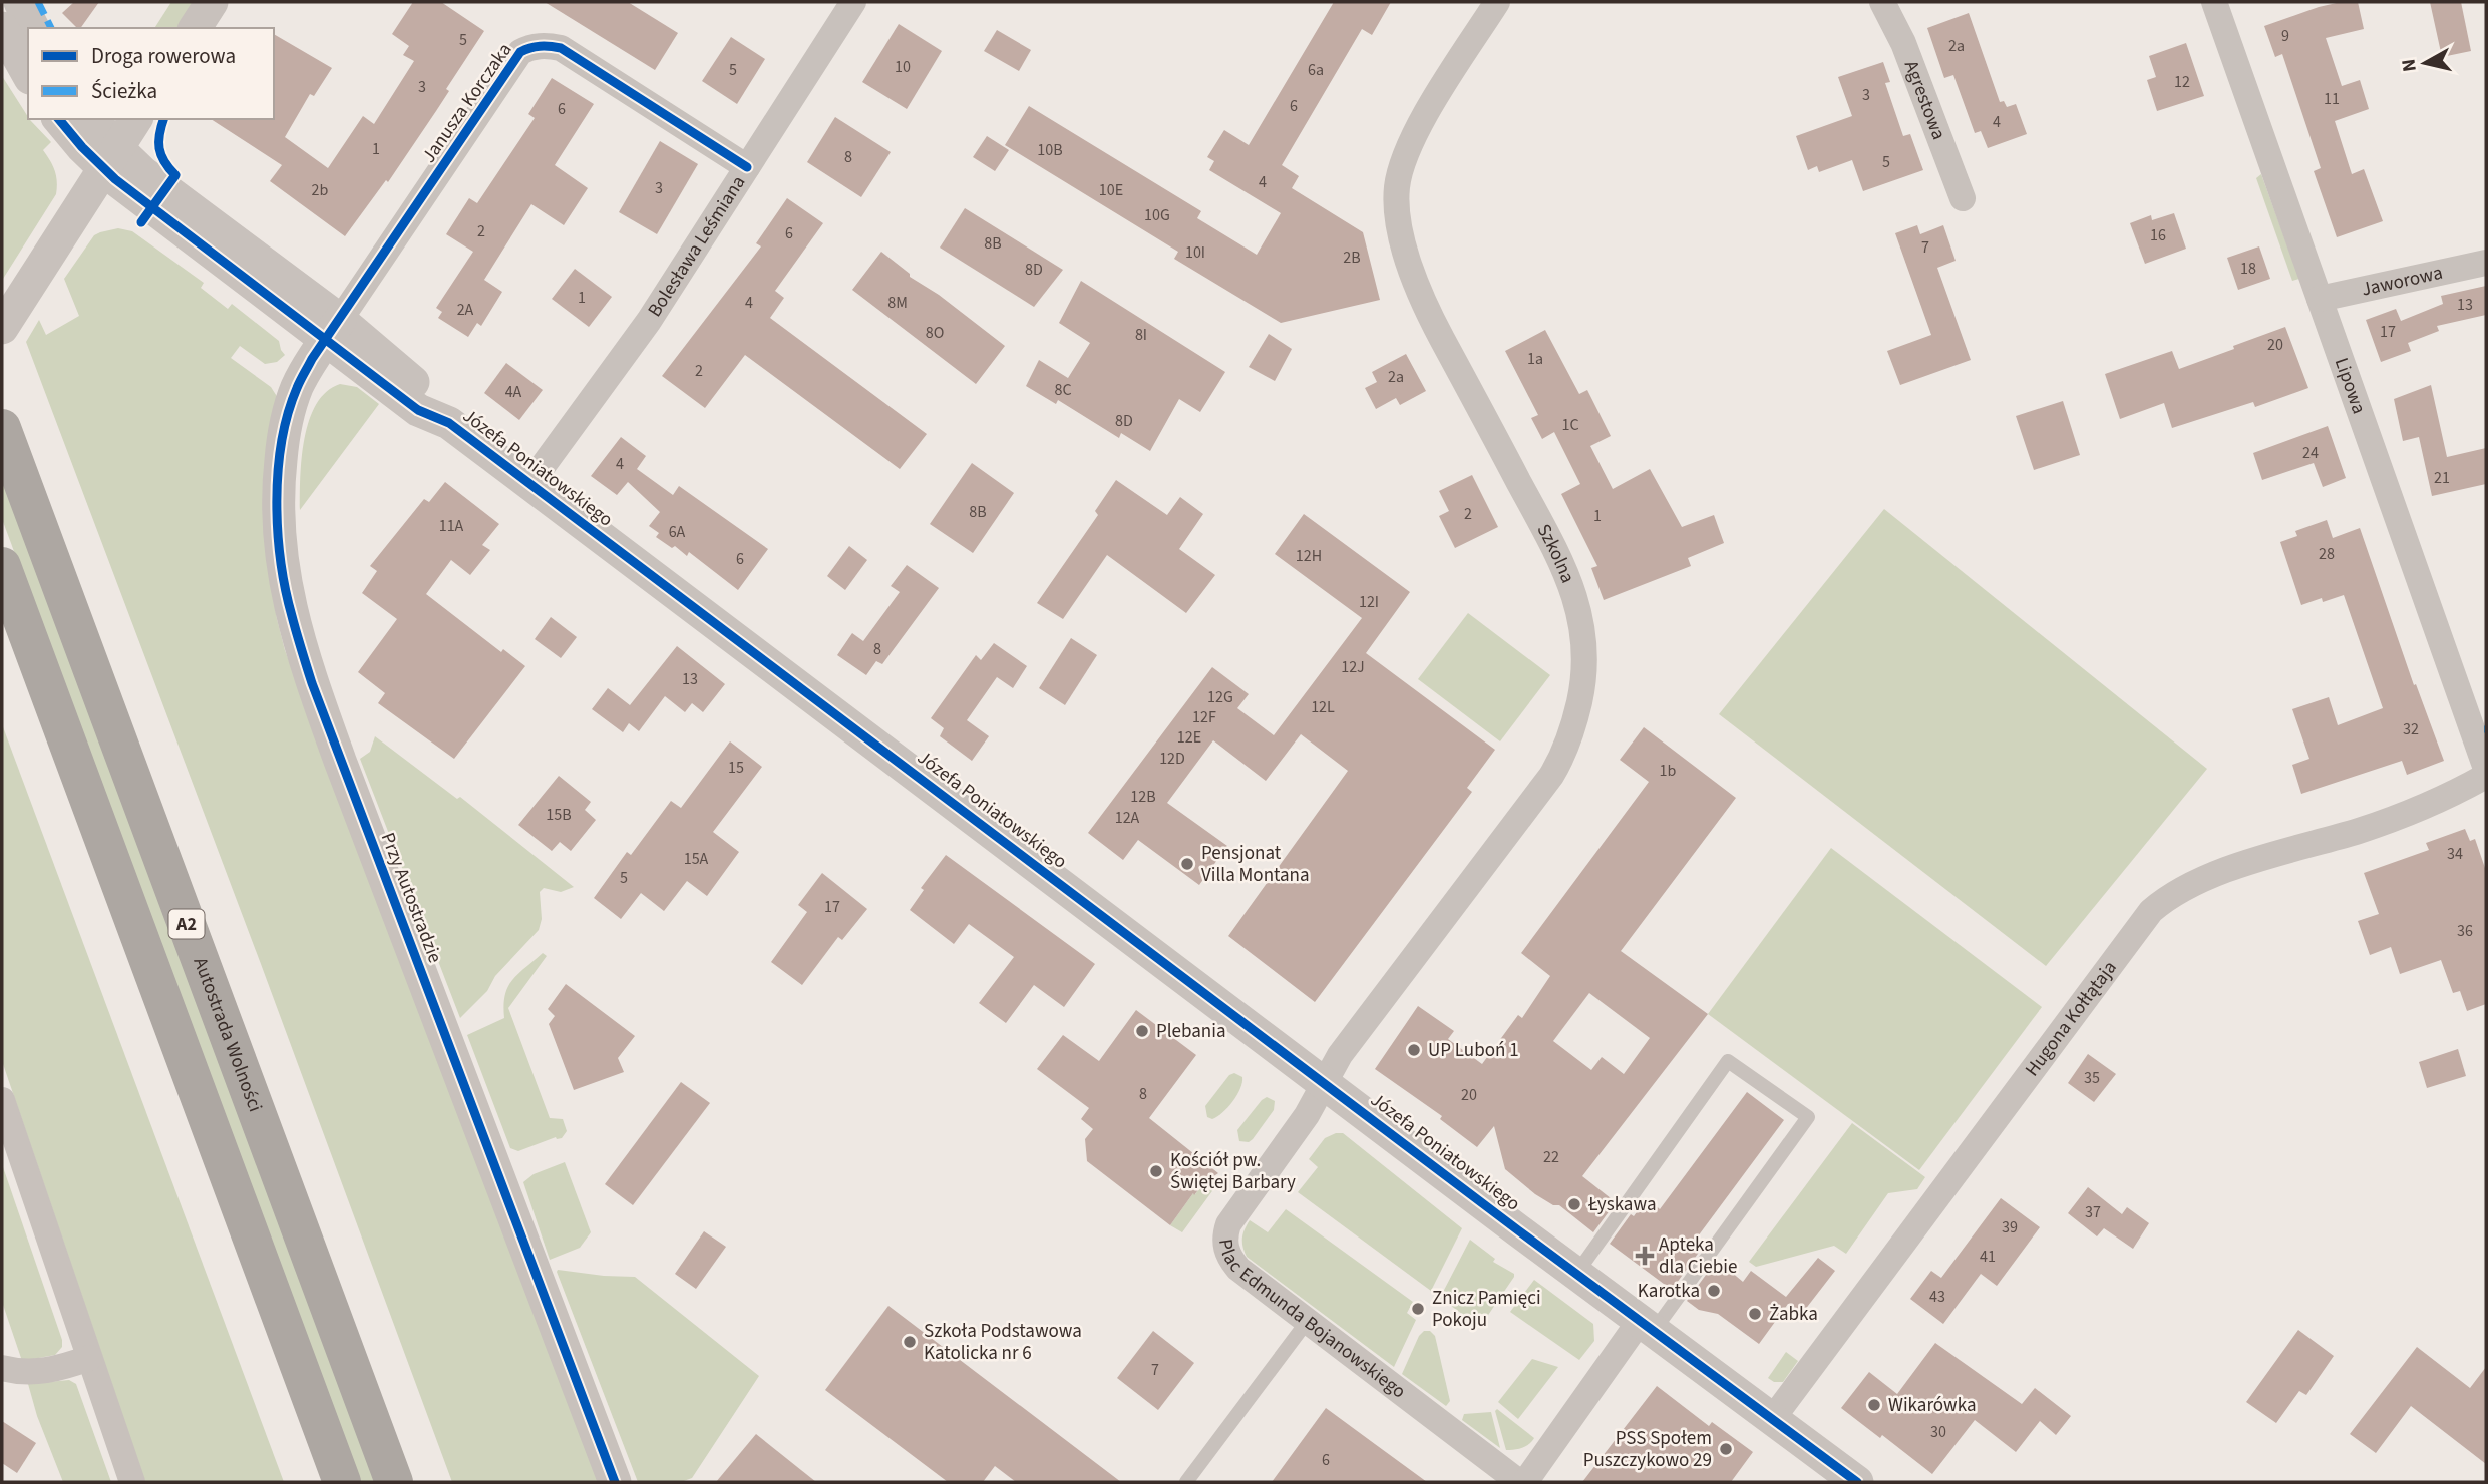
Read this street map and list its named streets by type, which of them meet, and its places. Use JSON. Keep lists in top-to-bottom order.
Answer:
{
  "streets": {
    "highway": ["A2", "Autostrada Wolności"],
    "street": [
      "Agrestowa",
      "Janusza Korczaka",
      "Bolesława Leśmiana",
      "Jaworowa",
      "Lipowa",
      "Józefa Poniatowskiego",
      "Szkolna",
      "Przy Autostradzie",
      "Hugona Kołłątaja",
      "Plac Edmunda Bojanowskiego"
    ]
  },
  "crossings": [
    ["Janusza Korczaka", "Bolesława Leśmiana"],
    ["Janusza Korczaka", "Józefa Poniatowskiego"],
    ["Janusza Korczaka", "Przy Autostradzie"],
    ["Bolesława Leśmiana", "Józefa Poniatowskiego"],
    ["Jaworowa", "Lipowa"],
    ["Józefa Poniatowskiego", "Szkolna"],
    ["Józefa Poniatowskiego", "Przy Autostradzie"],
    ["Józefa Poniatowskiego", "Hugona Kołłątaja"],
    ["Józefa Poniatowskiego", "Plac Edmunda Bojanowskiego"],
    ["Szkolna", "Plac Edmunda Bojanowskiego"]
  ],
  "places": {
    "other": [
      "Pensjonat Villa Montana",
      "Plebania",
      "UP Luboń 1",
      "Kościół pw. Świętej Barbary",
      "Łyskawa",
      "Karotka",
      "Znicz Pamięci Pokoju",
      "Żabka",
      "Szkoła Podstawowa Katolicka nr 6",
      "Wikarówka",
      "PSS Społem Puszczykowo 29"
    ],
    "health": ["Apteka dla Ciebie"]
  },
  "house_numbers": [
    "9",
    "5",
    "2a",
    "10",
    "5",
    "6a",
    "12",
    "3",
    "3",
    "11",
    "6",
    "6",
    "4",
    "1",
    "10B",
    "8",
    "5",
    "4",
    "3",
    "2b",
    "10E",
    "10G",
    "2",
    "6",
    "16",
    "8B",
    "7",
    "10I",
    "2B",
    "18",
    "8D",
    "1",
    "4",
    "8M",
    "13",
    "2A",
    "17",
    "8O",
    "8I",
    "20",
    "1a",
    "2",
    "2a",
    "8C",
    "4A",
    "8D",
    "1C",
    "24",
    "4",
    "21",
    "8B",
    "2",
    "1",
    "11A",
    "6A",
    "28",
    "12H",
    "6",
    "12I",
    "8",
    "12J",
    "13",
    "12G",
    "12L",
    "12F",
    "32",
    "12E",
    "12D",
    "15",
    "1b",
    "12B",
    "15B",
    "12A",
    "34",
    "15A",
    "5",
    "17",
    "36",
    "35",
    "8",
    "20",
    "22",
    "37",
    "39",
    "41",
    "43",
    "7",
    "30",
    "6"
  ],
  "legend": ["Droga rowerowa", "Ścieżka"],
  "north": "left"
}
